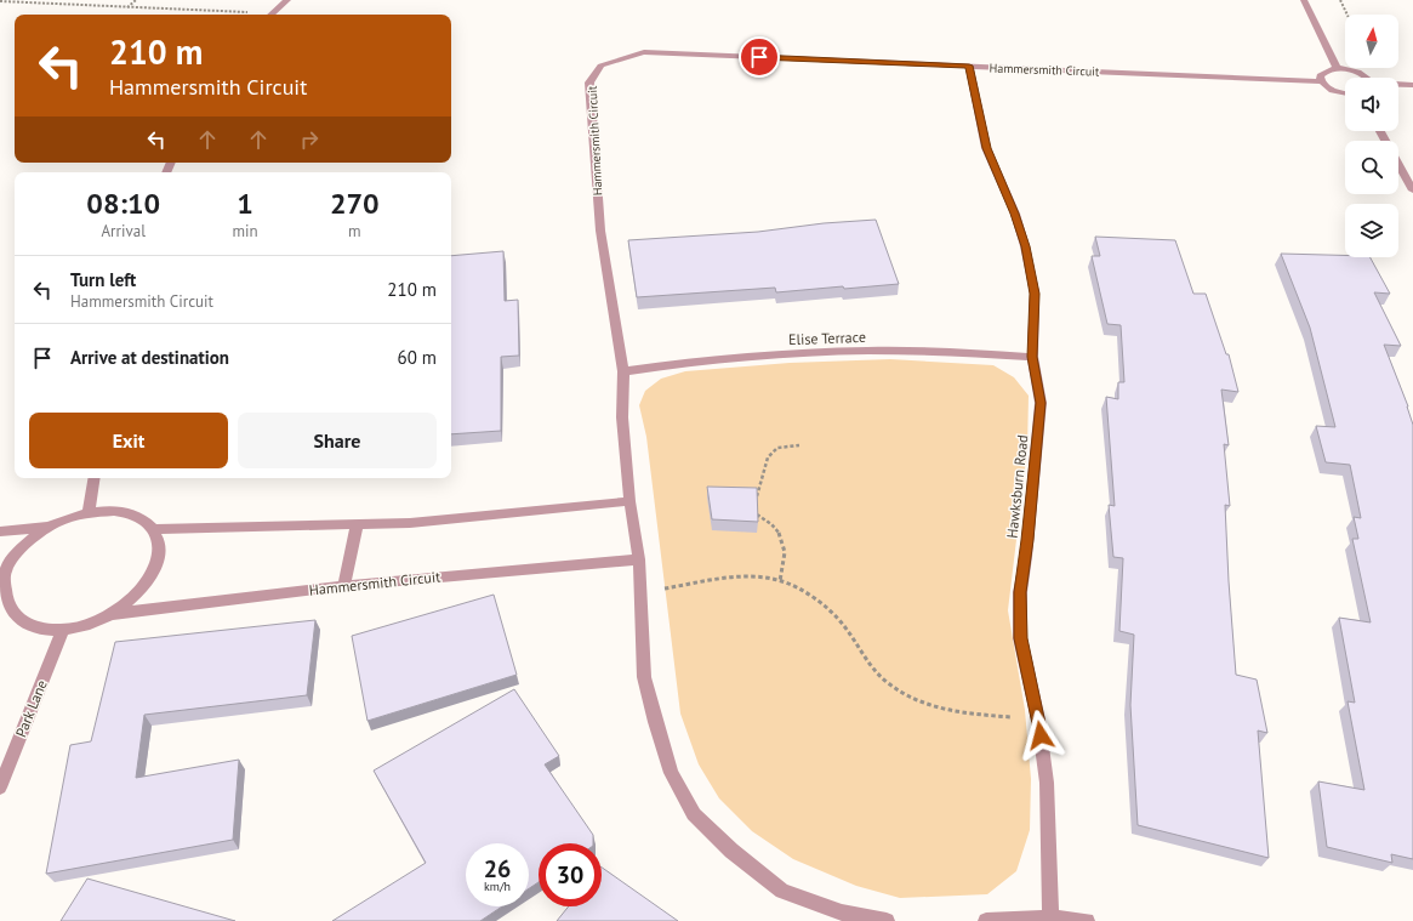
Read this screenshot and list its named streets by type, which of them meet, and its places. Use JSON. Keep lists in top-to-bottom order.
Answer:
{
  "streets": {
    "street": [
      "Hammersmith Circuit",
      "Elise Terrace",
      "Hawksburn Road",
      "Park Lane"
    ]
  },
  "crossings": [
    ["Hammersmith Circuit", "Elise Terrace"],
    ["Hammersmith Circuit", "Hawksburn Road"],
    ["Hammersmith Circuit", "Park Lane"],
    ["Elise Terrace", "Hawksburn Road"]
  ],
  "north": "top",
  "page": {
    "turn": ["210 m", "Hammersmith Circuit"],
    "eta": [
      "08:10",
      "Arrival",
      "1",
      "min",
      "270",
      "m"
    ],
    "list": [
      {
        "name": "Turn left",
        "note": "Hammersmith Circuit",
        "value": "210 m"
      },
      {
        "name": "Arrive at destination",
        "value": "60 m"
      }
    ],
    "buttons": ["Exit", "Share"],
    "speed": "26 km/h",
    "limit": "30"
  }
}
